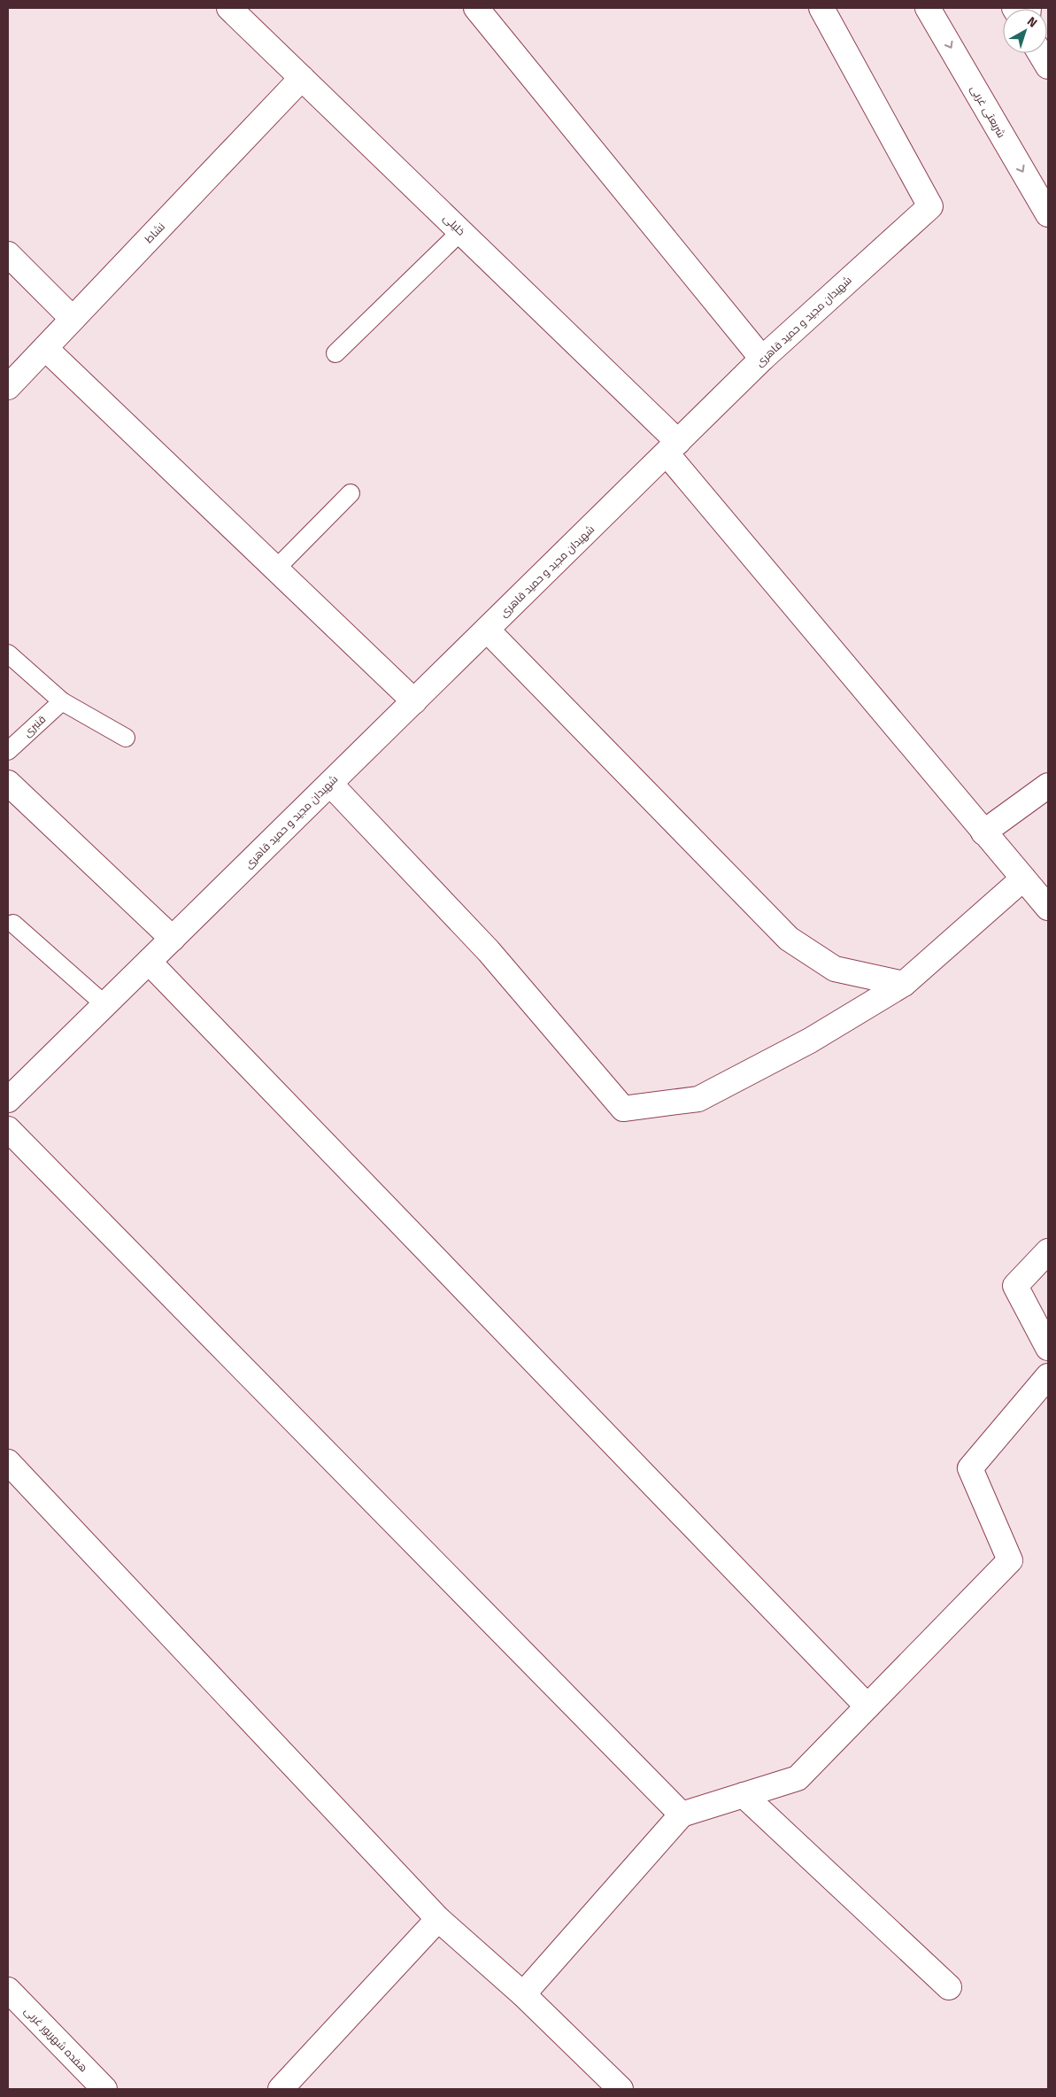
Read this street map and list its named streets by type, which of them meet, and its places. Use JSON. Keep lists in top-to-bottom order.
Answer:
{
  "streets": {
    "street": [
      "شریعتی غربی",
      "خلیلی",
      "نشاط",
      "شهیدان مجید و حمید قاهری",
      "هفده شهریور غربی"
    ],
    "lane": ["قنبری"]
  },
  "crossings": [
    ["خلیلی", "نشاط"],
    ["خلیلی", "شهیدان مجید و حمید قاهری"]
  ],
  "one_way": ["شریعتی غربی"],
  "north": "top right"
}
